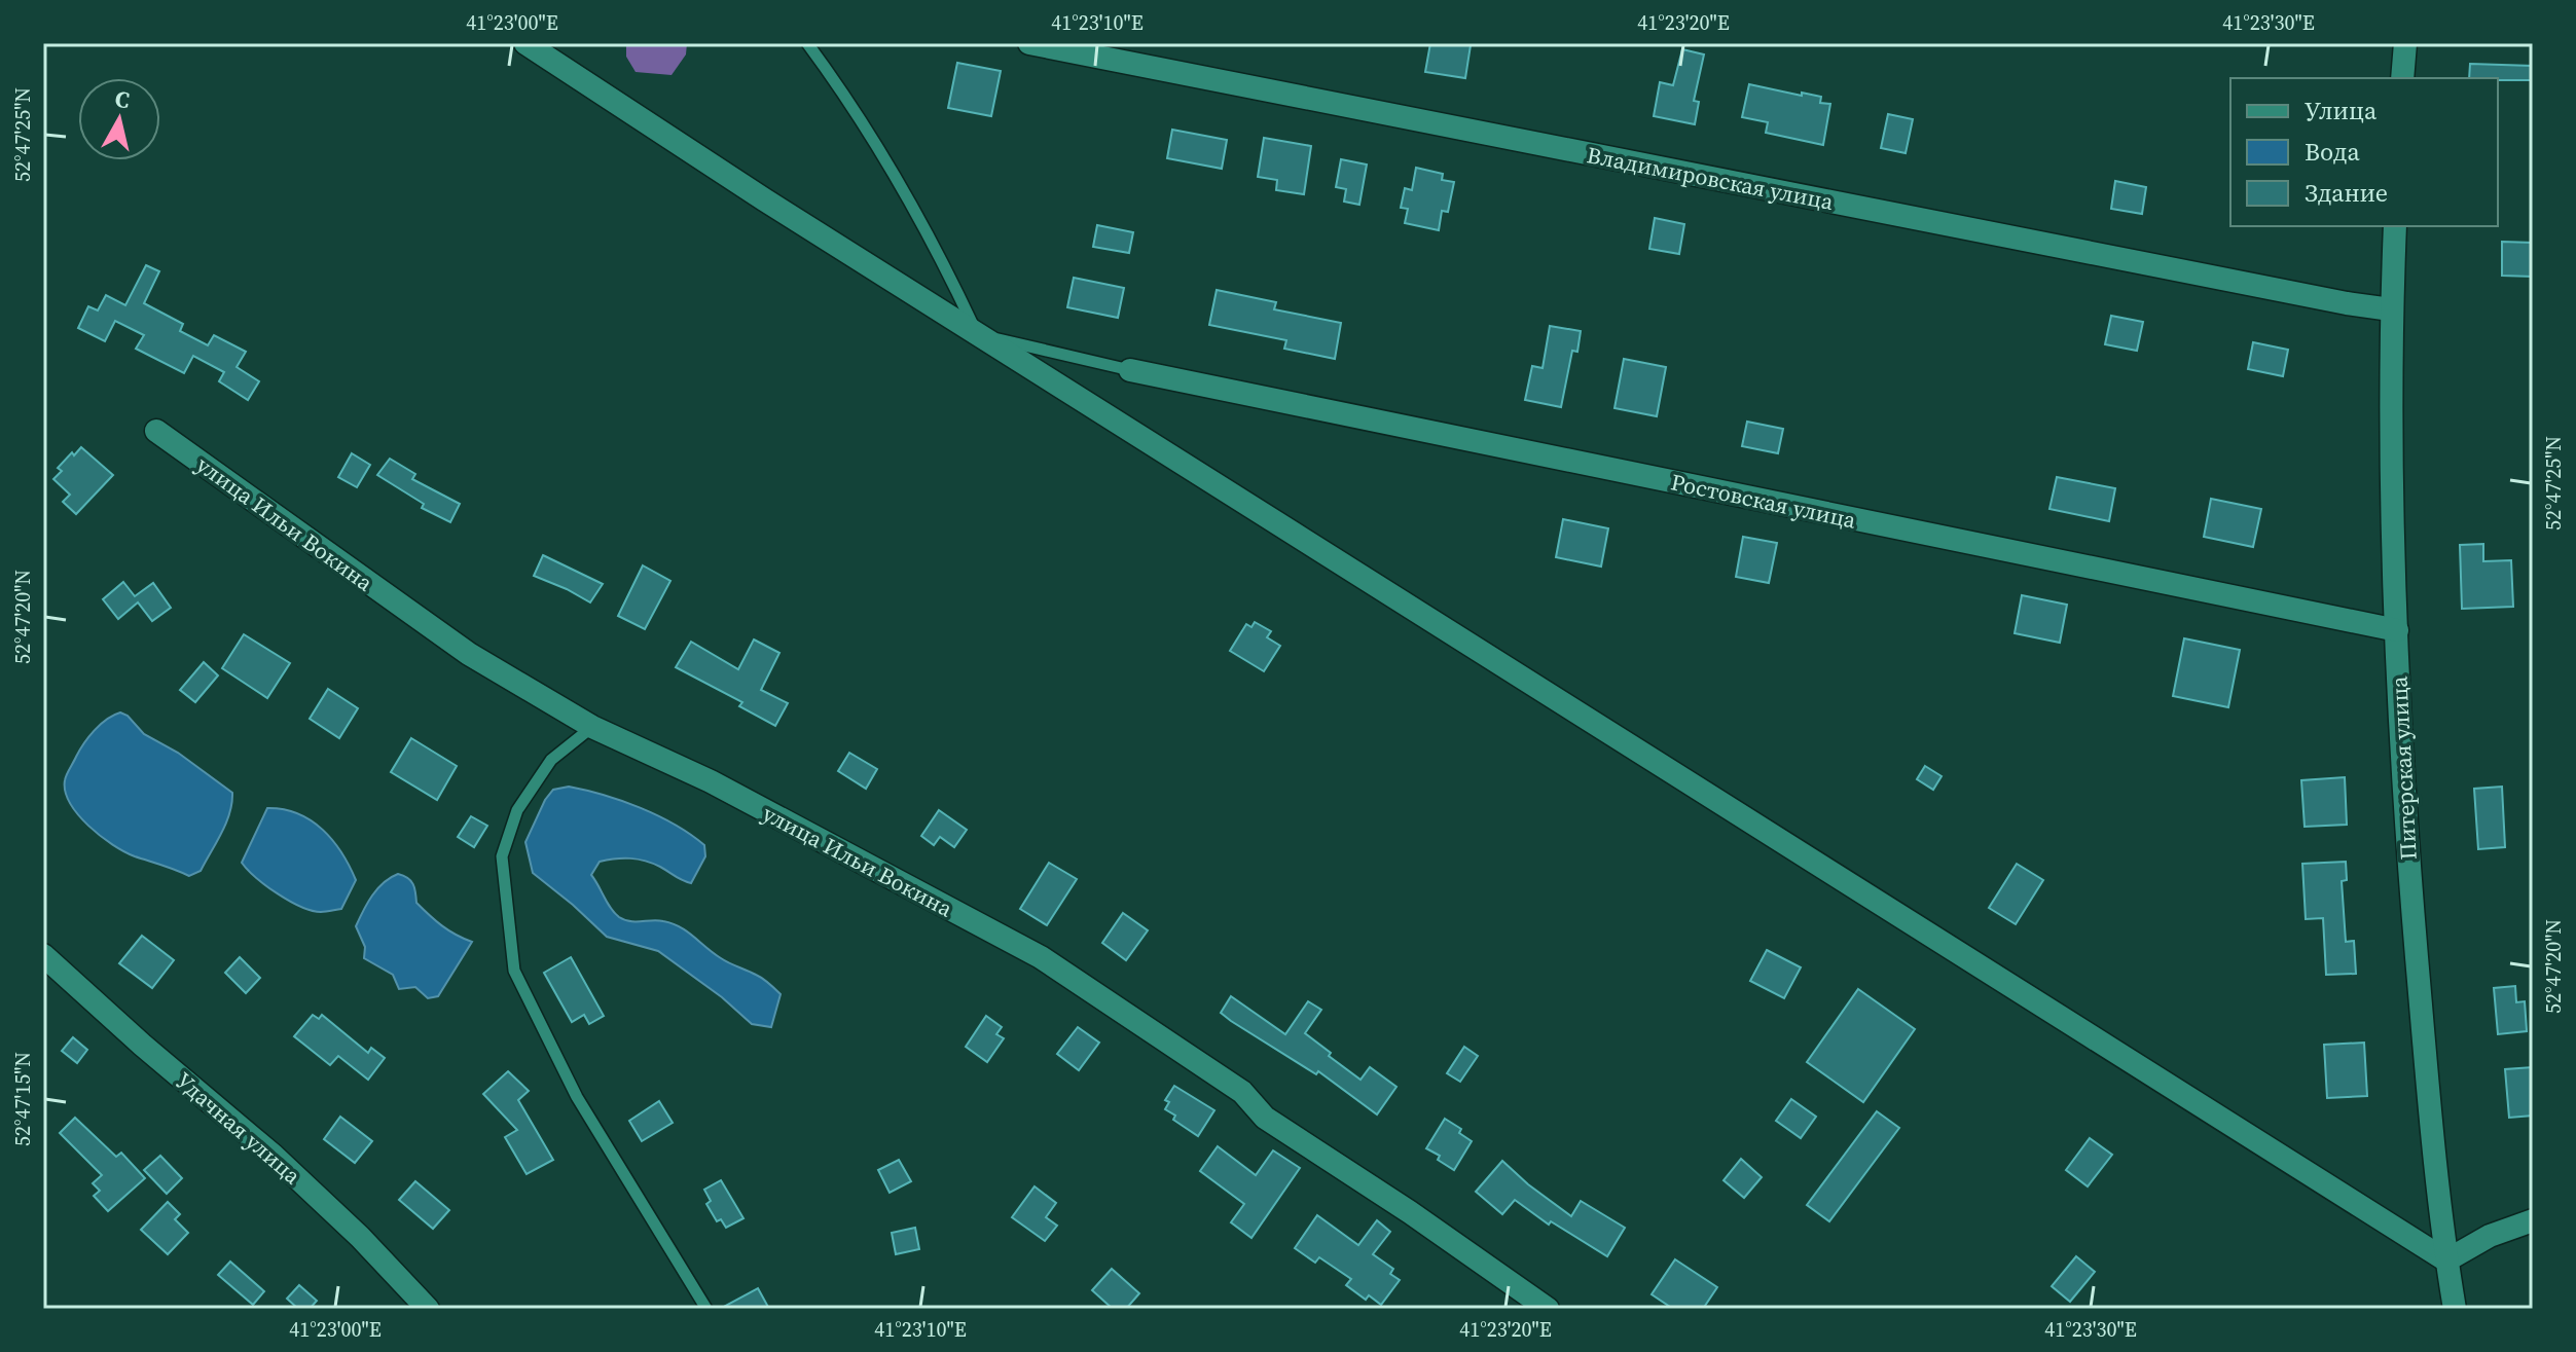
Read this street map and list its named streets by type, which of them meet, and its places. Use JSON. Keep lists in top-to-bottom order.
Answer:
{
  "streets": {
    "street": [
      "Владимировская улица",
      "Ростовская улица",
      "улица Ильи Вокина",
      "Питерская улица",
      "Удачная улица"
    ]
  },
  "crossings": [
    ["Владимировская улица", "Питерская улица"],
    ["Ростовская улица", "Питерская улица"]
  ],
  "legend": ["Улица", "Вода", "Здание"],
  "north": "top",
  "coordinates": [
    "41°23'00\"E",
    "41°23'10\"E",
    "41°23'20\"E",
    "41°23'30\"E",
    "52°47'25\"N",
    "52°47'20\"N",
    "52°47'15\"N"
  ]
}
